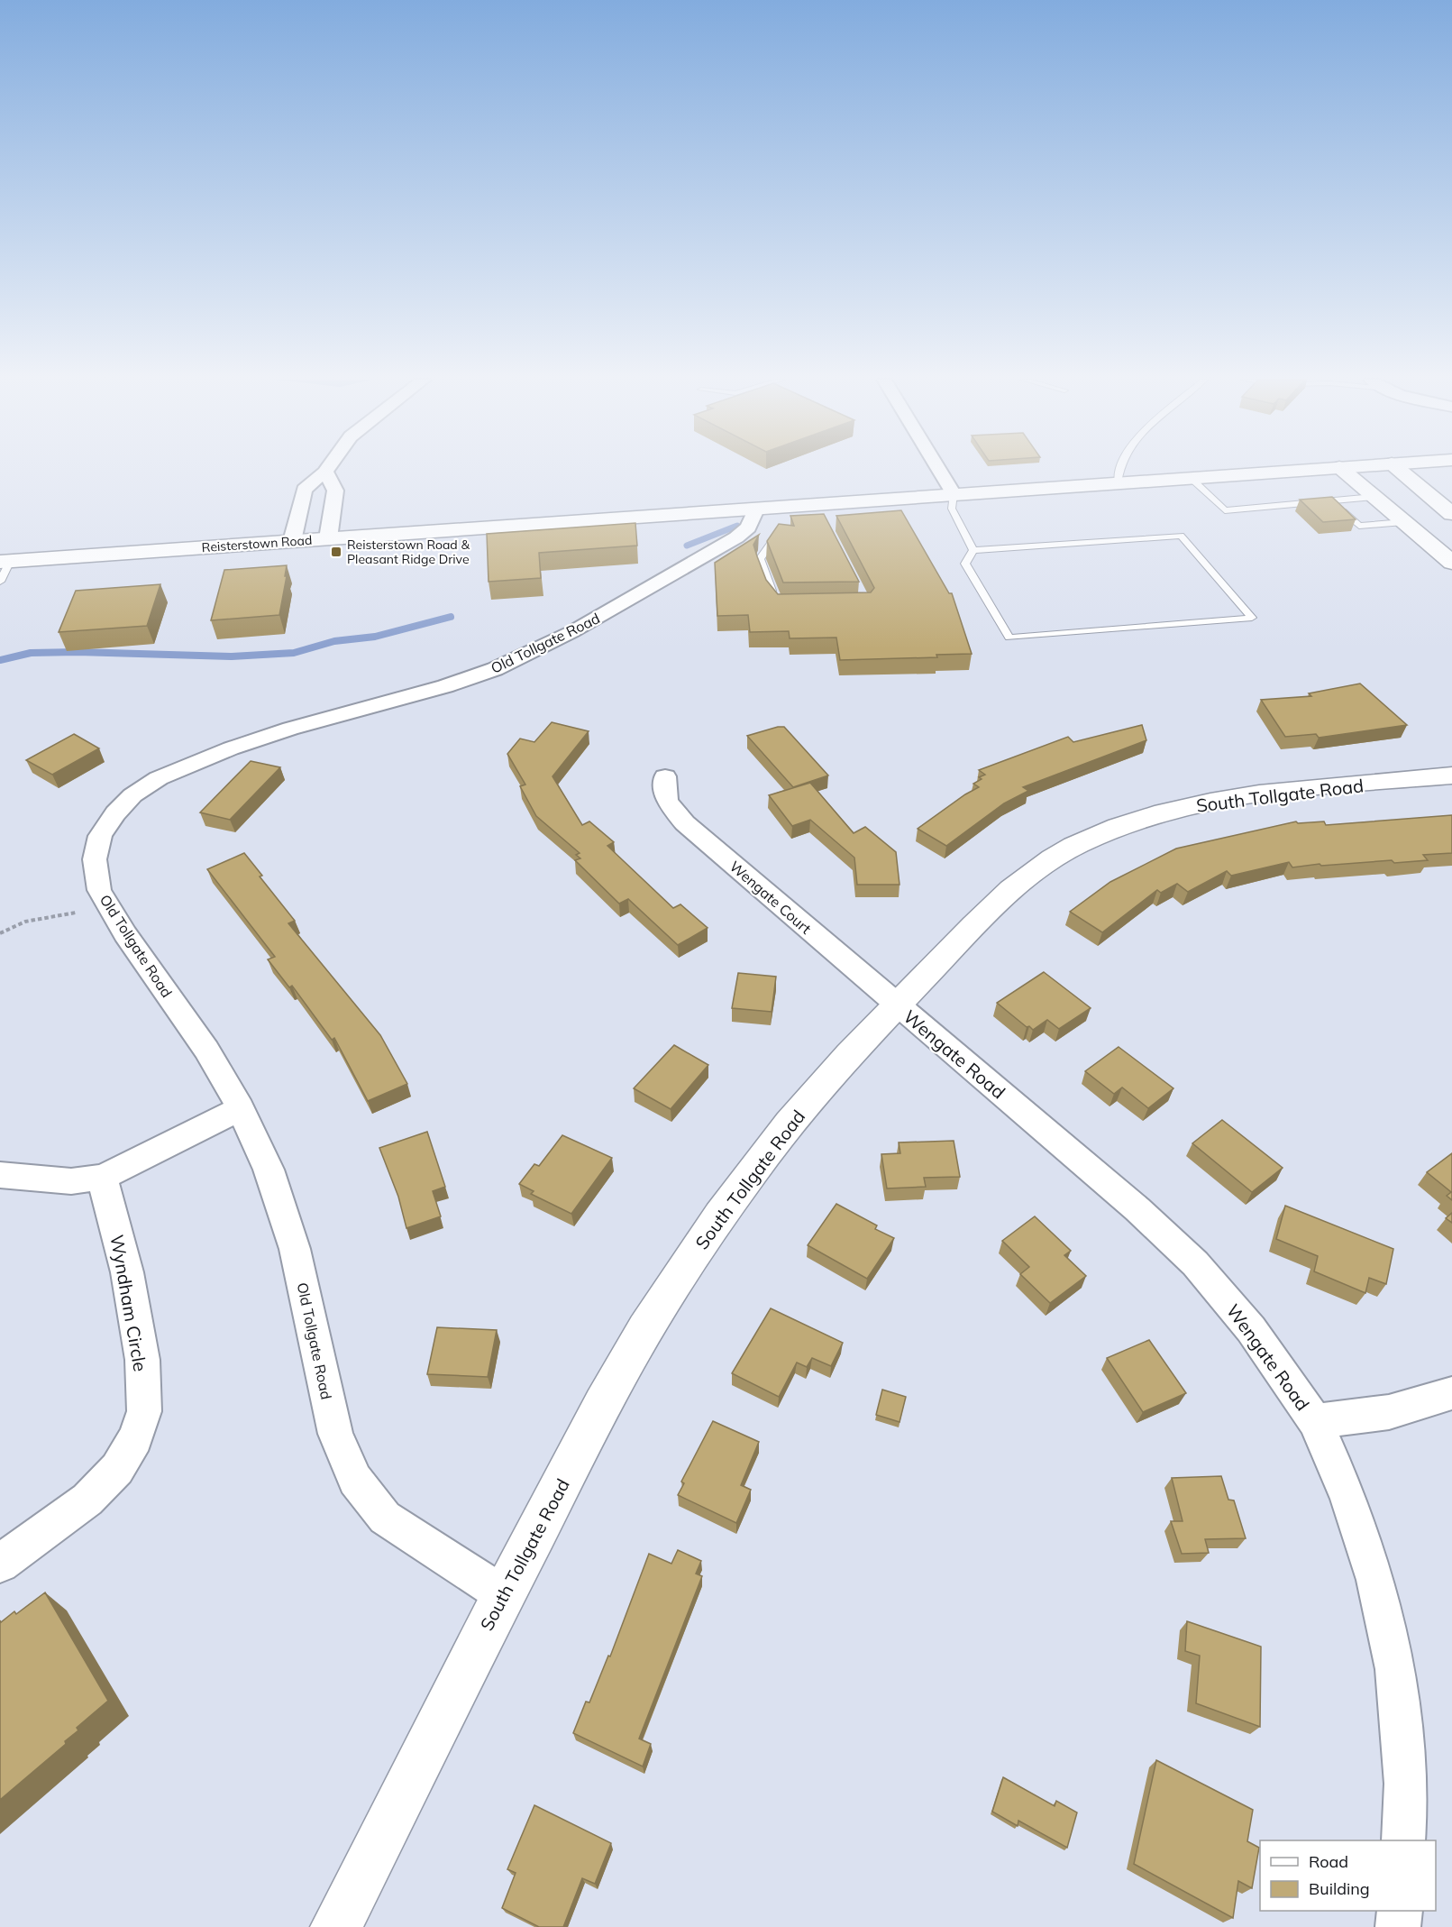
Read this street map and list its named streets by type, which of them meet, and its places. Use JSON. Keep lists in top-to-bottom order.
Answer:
{
  "streets": {
    "main road": ["Reisterstown Road", "South Tollgate Road"],
    "street": [
      "Old Tollgate Road",
      "Wengate Court",
      "Wengate Road",
      "Wyndham Circle"
    ]
  },
  "crossings": [
    ["Reisterstown Road", "Old Tollgate Road"],
    ["Old Tollgate Road", "South Tollgate Road"],
    ["South Tollgate Road", "Wengate Court"],
    ["South Tollgate Road", "Wengate Road"],
    ["Wengate Court", "Wengate Road"]
  ],
  "places": {
    "transit": ["Reisterstown Road & Pleasant Ridge Drive"]
  },
  "legend": ["Road", "Building"]
}
